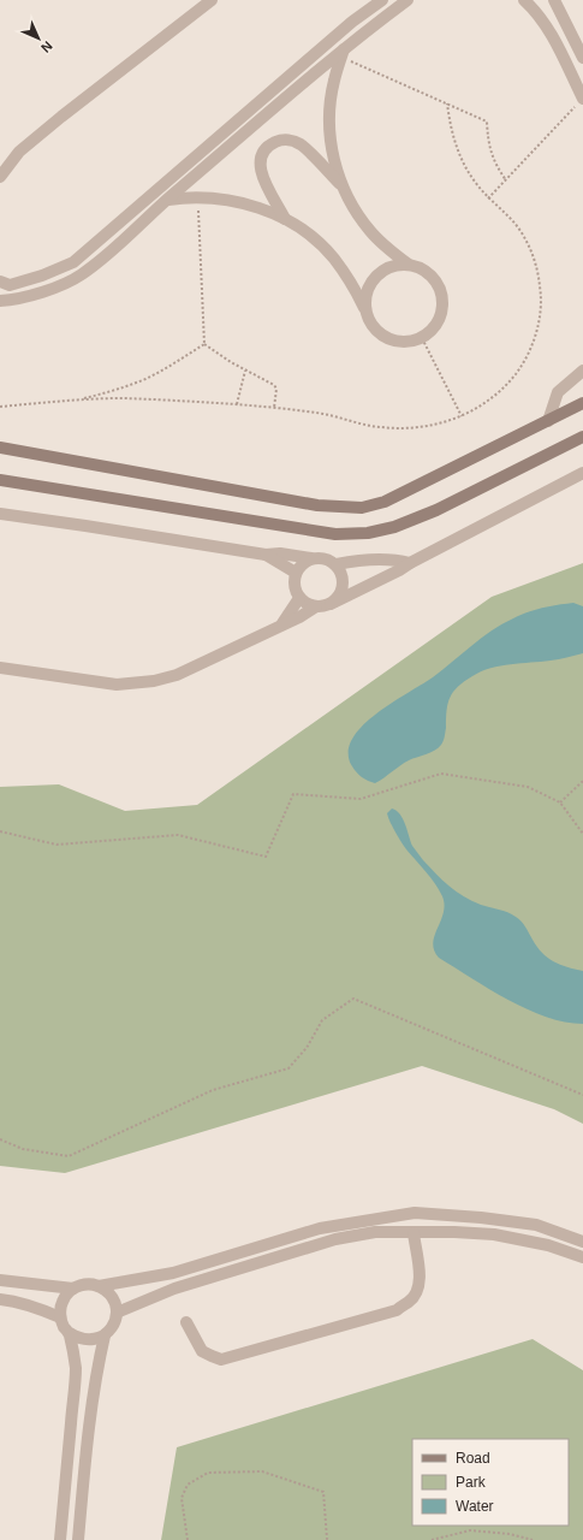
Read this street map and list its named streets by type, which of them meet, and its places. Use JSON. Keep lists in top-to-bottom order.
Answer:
{
  "legend": ["Road", "Park", "Water"],
  "north": "bottom right"
}
